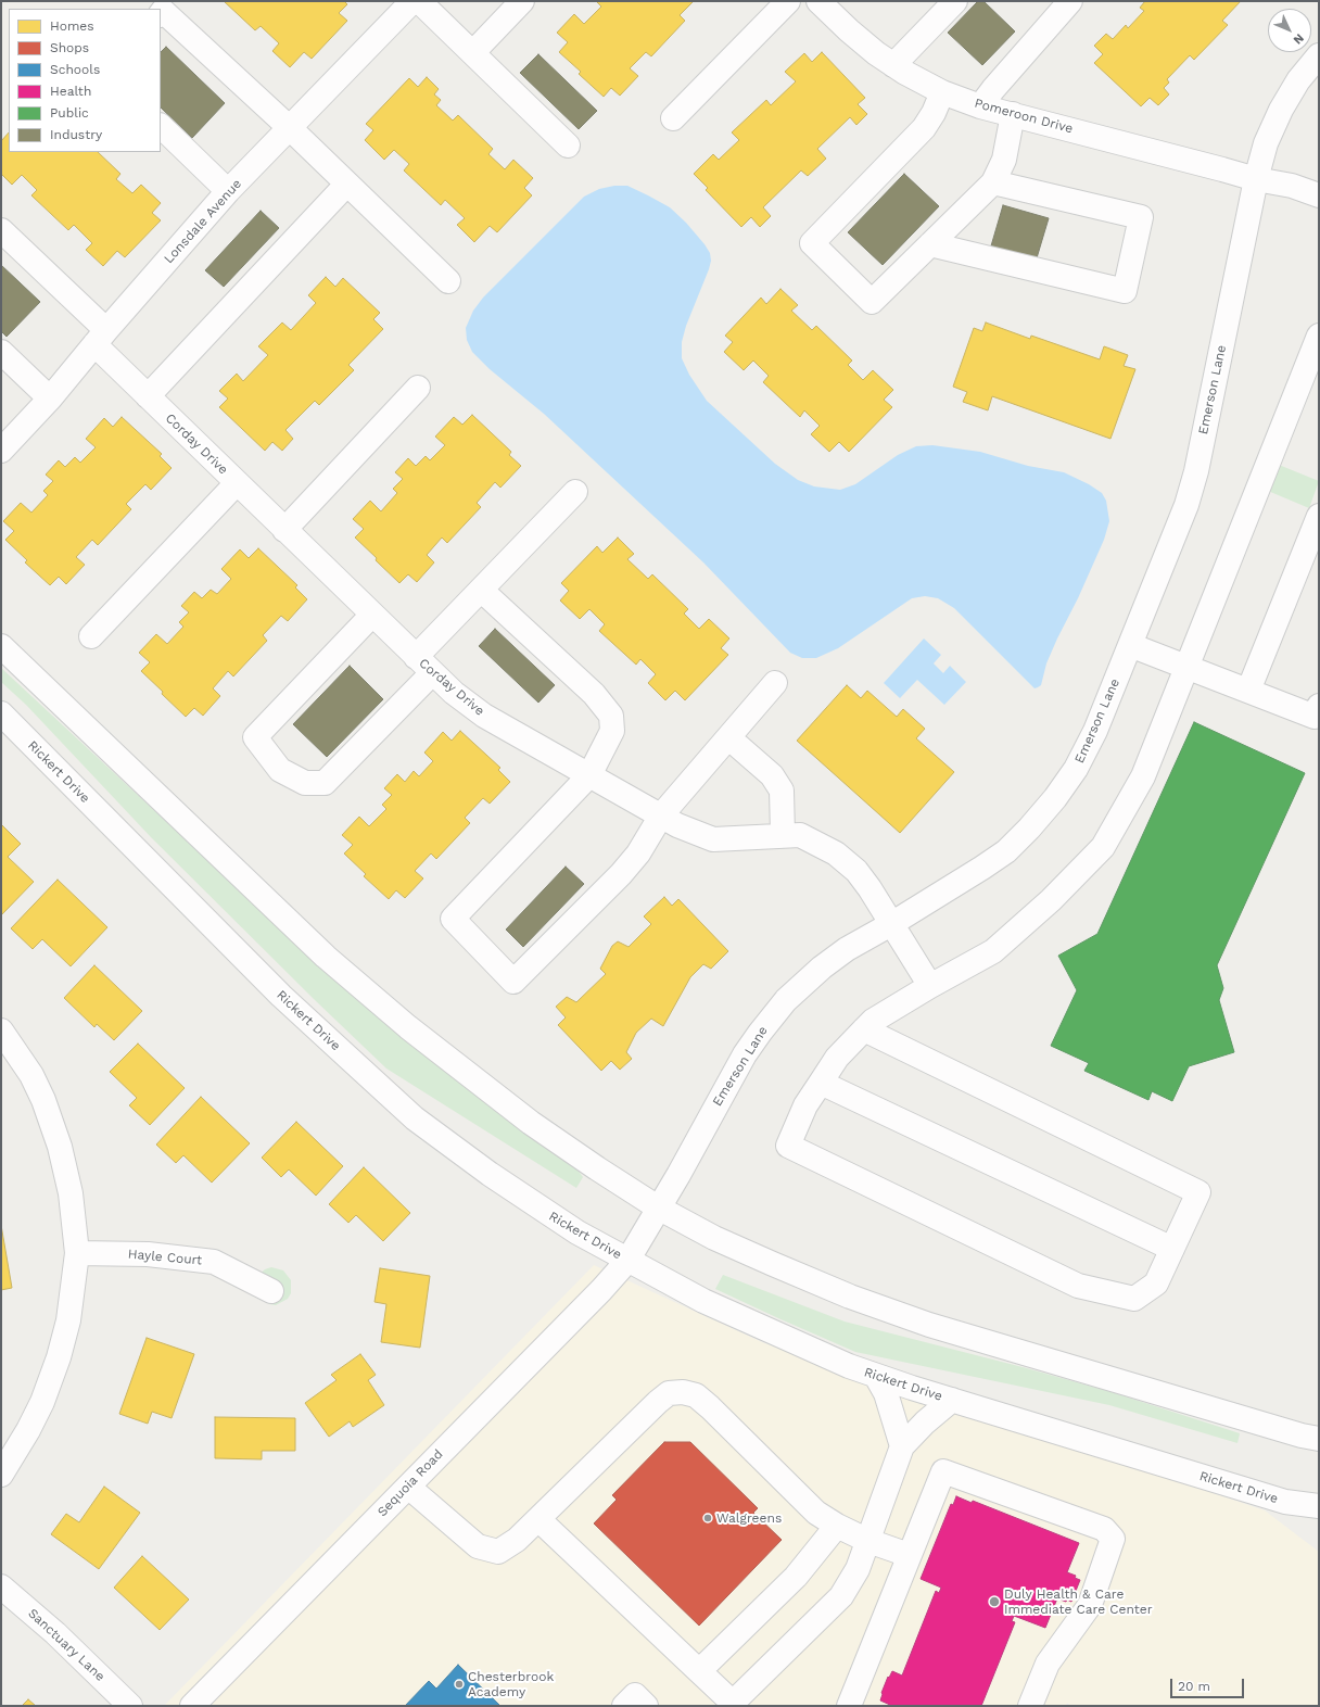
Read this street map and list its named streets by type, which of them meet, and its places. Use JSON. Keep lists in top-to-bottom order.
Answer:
{
  "streets": {
    "street": [
      "Pomeroon Drive",
      "Lonsdale Avenue",
      "Emerson Lane",
      "Corday Drive",
      "Rickert Drive",
      "Hayle Court",
      "Sequoia Road",
      "Sanctuary Lane"
    ]
  },
  "crossings": [
    ["Pomeroon Drive", "Emerson Lane"],
    ["Lonsdale Avenue", "Corday Drive"],
    ["Emerson Lane", "Corday Drive"],
    ["Emerson Lane", "Rickert Drive"],
    ["Emerson Lane", "Sequoia Road"],
    ["Rickert Drive", "Sequoia Road"]
  ],
  "places": ["Walgreens", "Duly Health & Care Immediate Care Center", "Chesterbrook Academy"],
  "legend": [
    "Homes",
    "Shops",
    "Schools",
    "Health",
    "Public",
    "Industry"
  ],
  "scale_bar": "20 m",
  "north": "bottom right"
}
